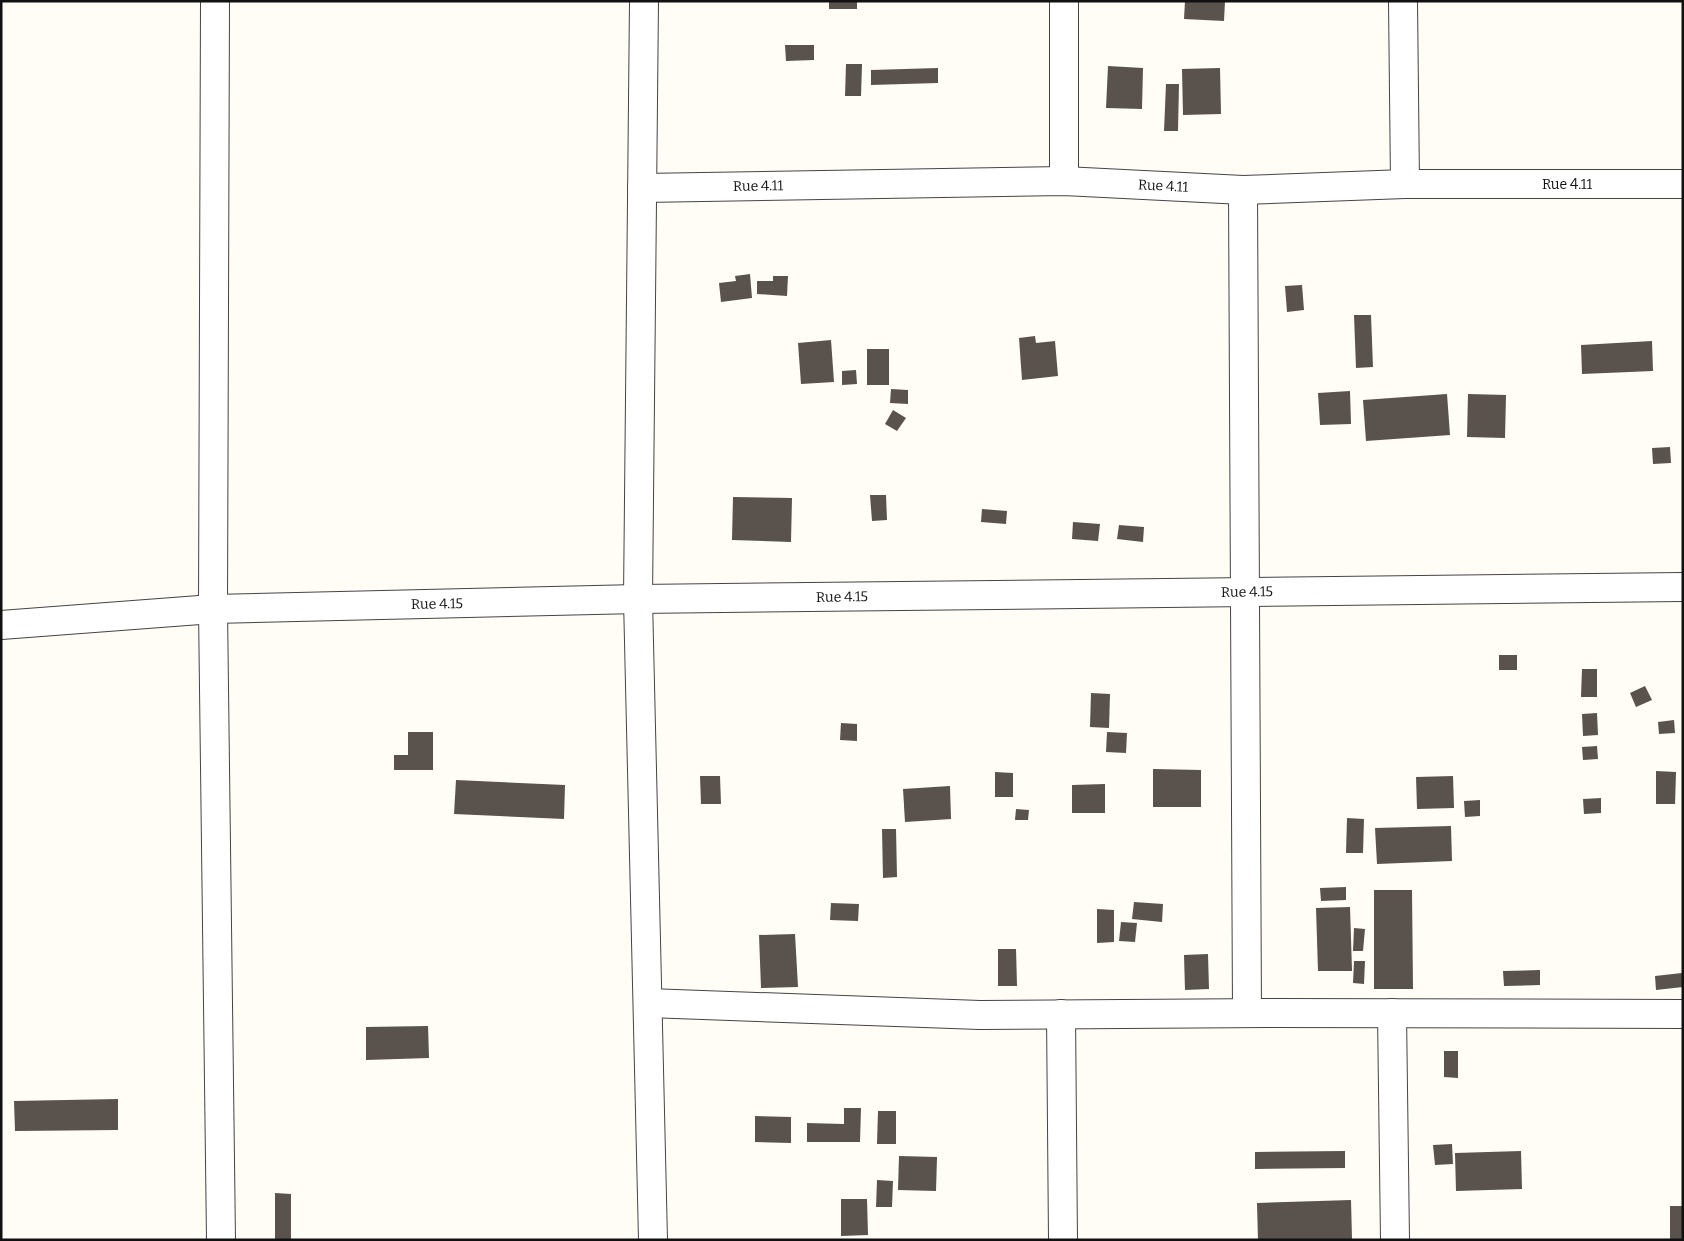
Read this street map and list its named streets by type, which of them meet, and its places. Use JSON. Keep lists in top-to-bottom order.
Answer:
{
  "streets": {
    "street": ["Rue 4.11", "Rue 4.15"]
  }
}
